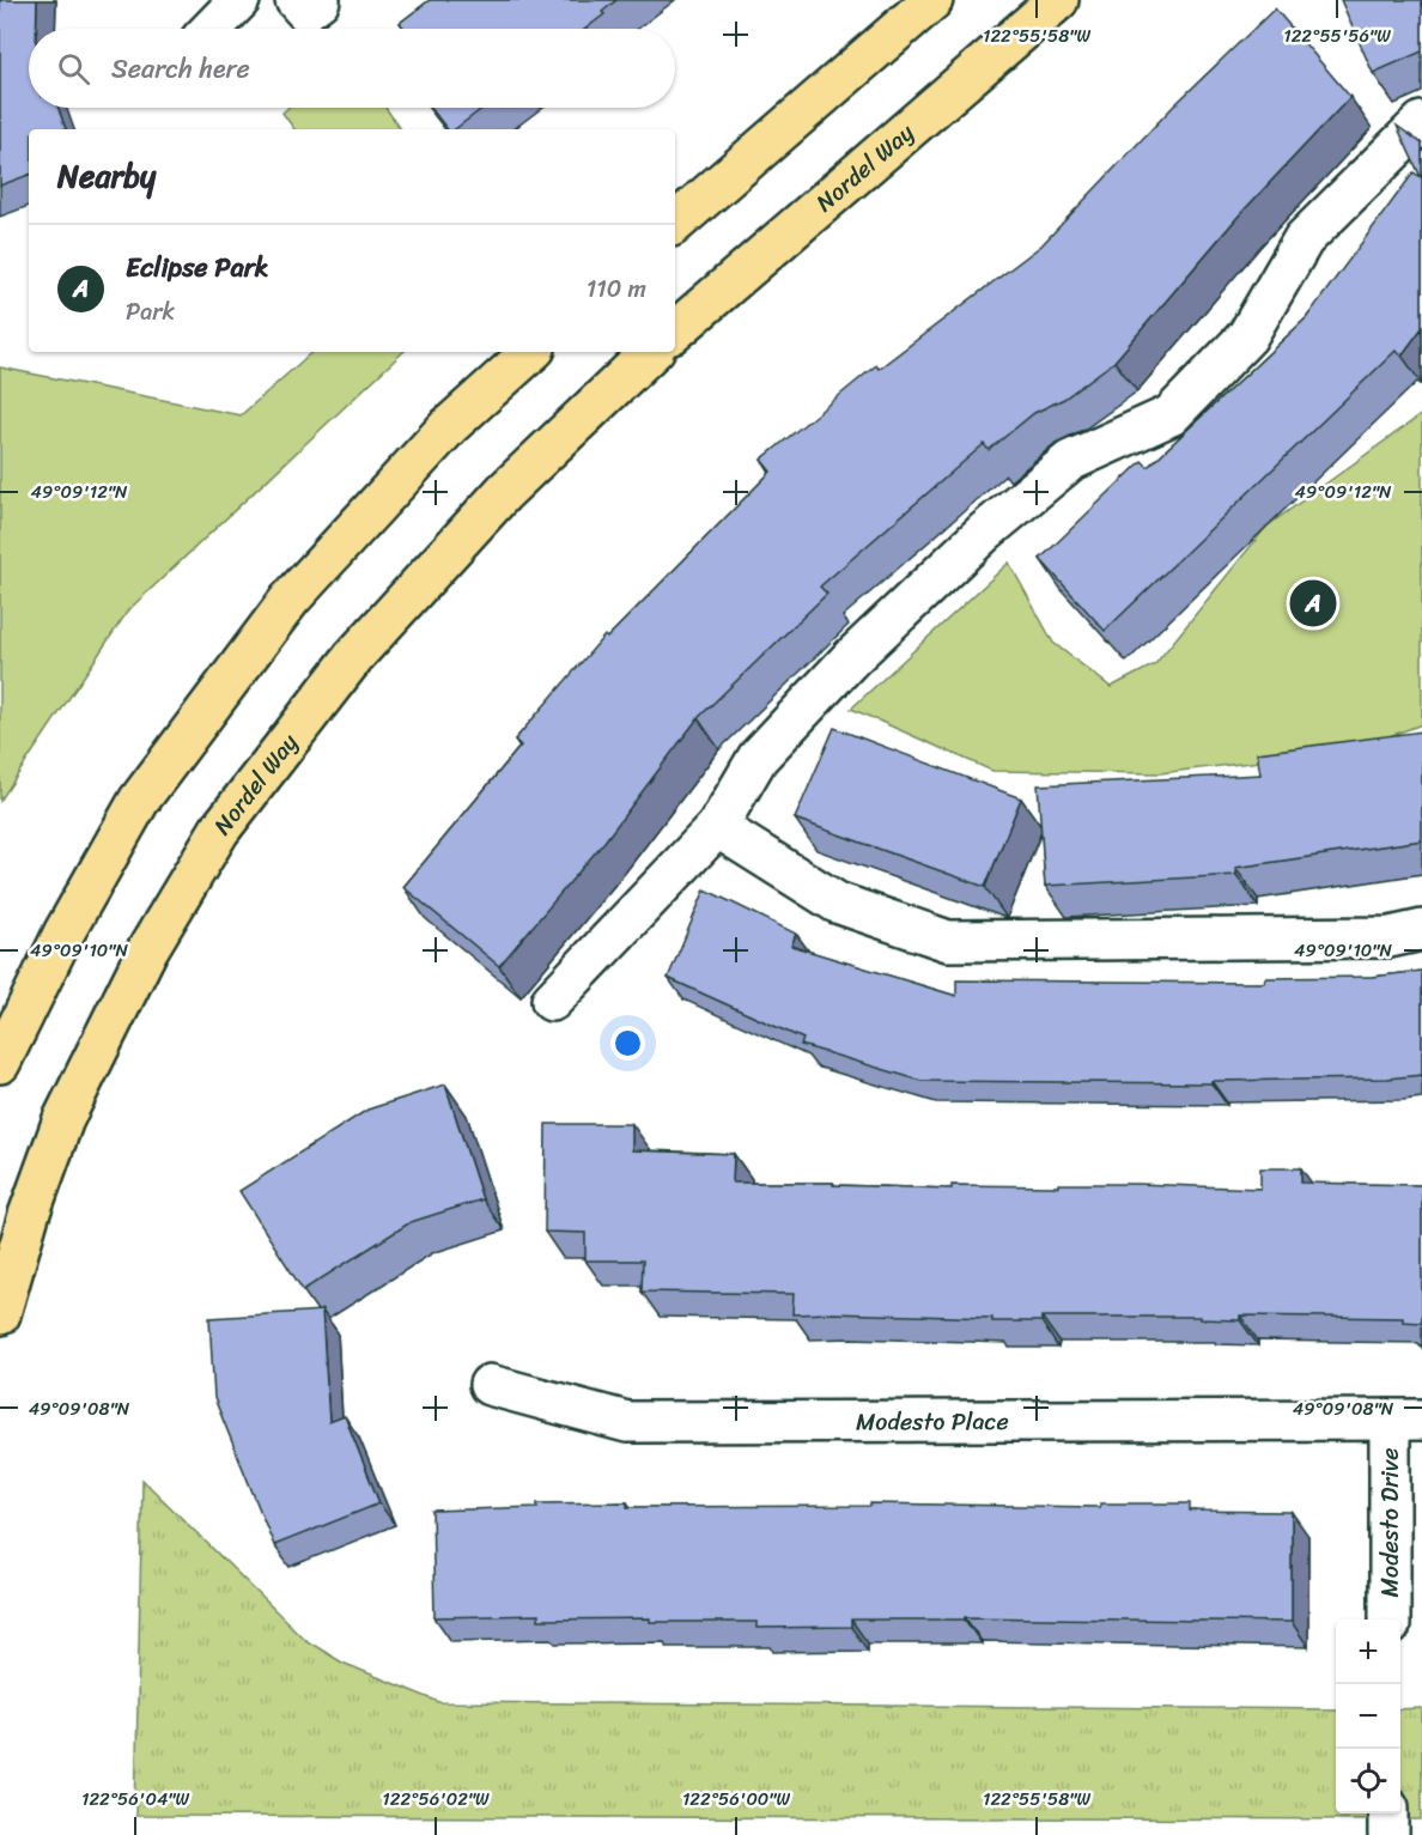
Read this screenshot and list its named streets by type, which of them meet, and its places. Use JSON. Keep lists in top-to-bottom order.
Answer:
{
  "streets": {
    "main road": ["Nordel Way"],
    "street": ["Modesto Place", "Modesto Drive"]
  },
  "crossings": [
    ["Modesto Place", "Modesto Drive"]
  ],
  "page": {
    "search": "Search here",
    "heading": "Nearby",
    "list": [
      {
        "mark": "A",
        "name": "Eclipse Park",
        "note": "Park",
        "value": "110 m"
      }
    ],
    "pins": "A",
    "map_buttons": ["+", "−"]
  },
  "coordinates": [
    "122°55'58\"W",
    "122°55'56\"W",
    "49°09'12\"N",
    "49°09'10\"N",
    "49°09'08\"N",
    "122°56'04\"W",
    "122°56'02\"W",
    "122°56'00\"W"
  ]
}
